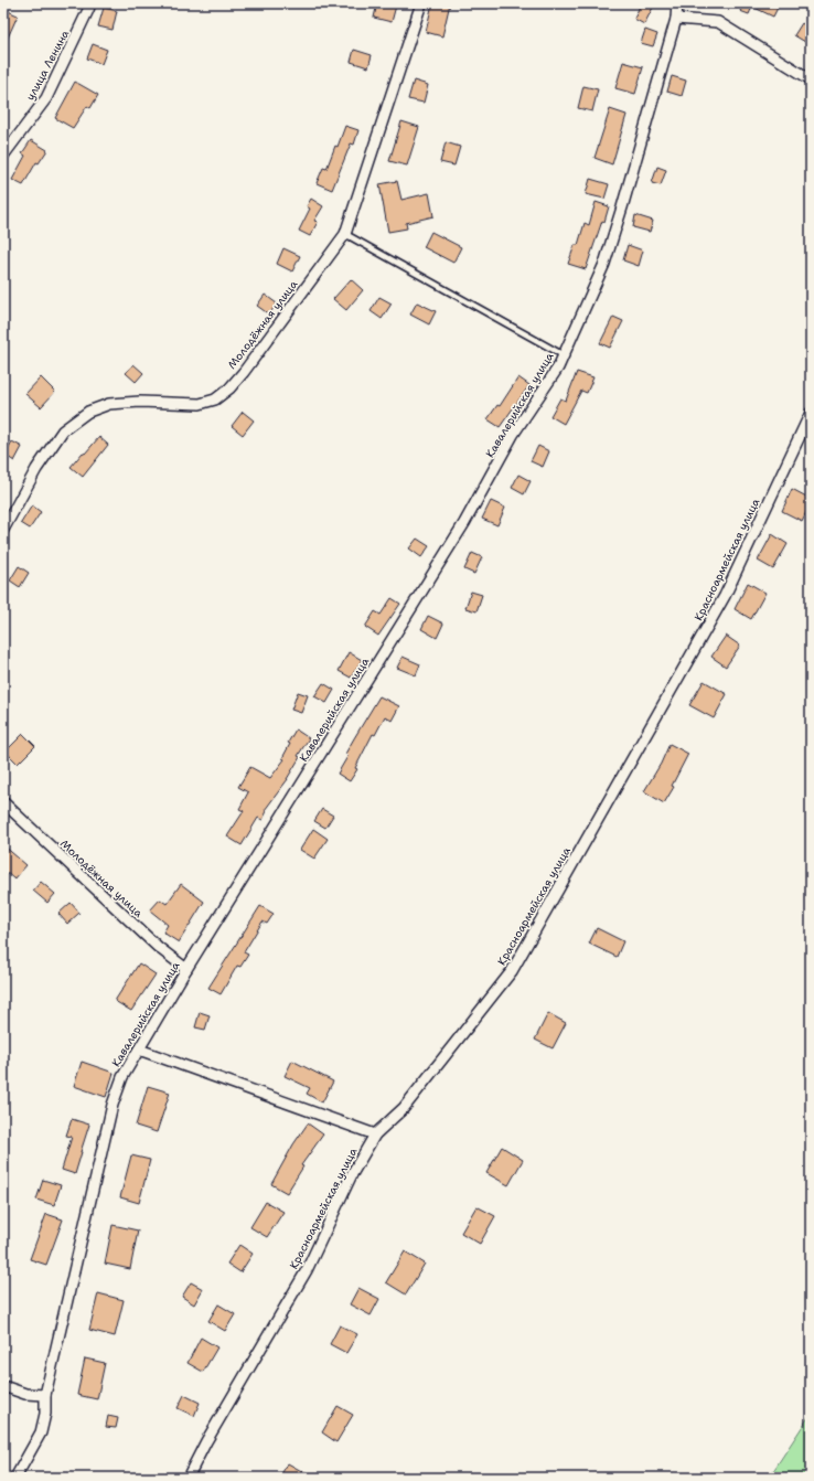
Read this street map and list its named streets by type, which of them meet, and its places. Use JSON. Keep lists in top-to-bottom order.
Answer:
{
  "streets": {
    "street": [
      "улица Ленина",
      "Молодёжная улица",
      "Кавалерийская улица",
      "Красноармейская улица"
    ]
  },
  "crossings": [
    ["Молодёжная улица", "Кавалерийская улица"]
  ]
}
